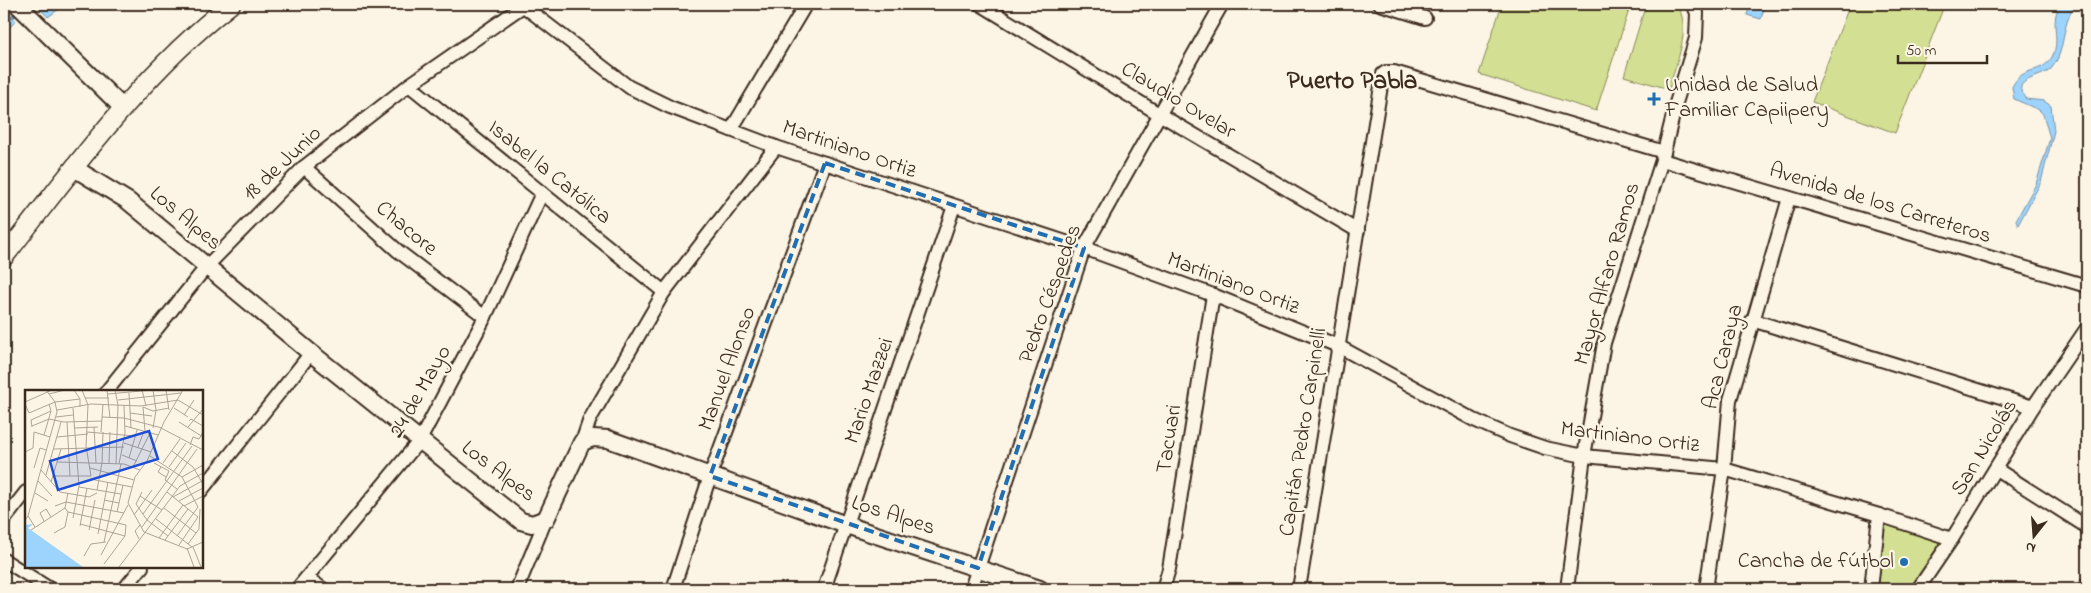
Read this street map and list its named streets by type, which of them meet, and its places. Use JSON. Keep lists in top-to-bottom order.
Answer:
{
  "streets": {
    "street": [
      "Claudio Ovelar",
      "Martiniano Ortiz",
      "18 de Junio",
      "Isabel la Católica",
      "Avenida de los Carreteros",
      "Los Alpes",
      "Chacore",
      "Mayor Alfaro Ramos",
      "Pedro Céspedes",
      "Aca Caraya",
      "Manuel Alonso",
      "Mario Mazzei",
      "24 de Mayo",
      "Capitán Pedro Carpinelli",
      "Tacuari",
      "San Nicolás"
    ]
  },
  "crossings": [
    ["Claudio Ovelar", "Pedro Céspedes"],
    ["Claudio Ovelar", "Capitán Pedro Carpinelli"],
    ["Martiniano Ortiz", "18 de Junio"],
    ["Martiniano Ortiz", "Mayor Alfaro Ramos"],
    ["Martiniano Ortiz", "Pedro Céspedes"],
    ["Martiniano Ortiz", "Aca Caraya"],
    ["Martiniano Ortiz", "Manuel Alonso"],
    ["Martiniano Ortiz", "Mario Mazzei"],
    ["Martiniano Ortiz", "Capitán Pedro Carpinelli"],
    ["Martiniano Ortiz", "Tacuari"],
    ["Martiniano Ortiz", "San Nicolás"],
    ["18 de Junio", "Isabel la Católica"],
    ["18 de Junio", "Los Alpes"],
    ["18 de Junio", "Chacore"],
    ["Isabel la Católica", "24 de Mayo"],
    ["Avenida de los Carreteros", "Mayor Alfaro Ramos"],
    ["Avenida de los Carreteros", "Aca Caraya"],
    ["Avenida de los Carreteros", "Capitán Pedro Carpinelli"],
    ["Los Alpes", "Pedro Céspedes"],
    ["Los Alpes", "Manuel Alonso"],
    ["Los Alpes", "Mario Mazzei"],
    ["Los Alpes", "24 de Mayo"],
    ["Chacore", "24 de Mayo"]
  ],
  "districts": ["Puerto Pabla"],
  "places": {
    "health": ["Unidad de Salud Familiar Capiipery"],
    "other": ["Cancha de fútbol"]
  },
  "scale_bar": "50 m",
  "north": "bottom"
}
